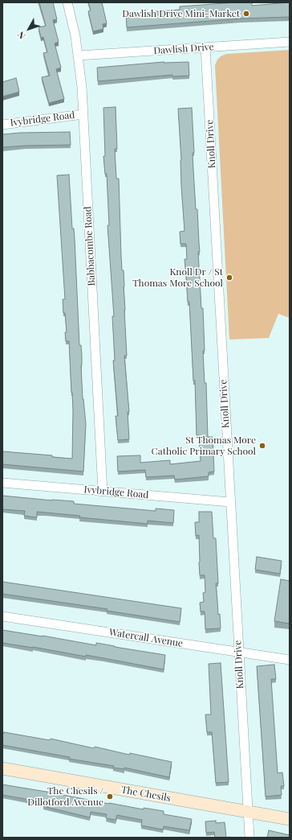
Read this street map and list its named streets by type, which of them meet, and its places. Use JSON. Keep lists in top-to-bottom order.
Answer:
{
  "streets": {
    "street": [
      "Dawlish Drive",
      "Ivybridge Road",
      "Knoll Drive",
      "Babbacombe Road",
      "Watercall Avenue",
      "The Chesils"
    ]
  },
  "crossings": [
    ["Dawlish Drive", "Knoll Drive"],
    ["Dawlish Drive", "Babbacombe Road"],
    ["Ivybridge Road", "Knoll Drive"],
    ["Ivybridge Road", "Babbacombe Road"],
    ["Knoll Drive", "Watercall Avenue"],
    ["Knoll Drive", "The Chesils"]
  ],
  "places": [
    "Dawlish Drive Mini-Market",
    "Knoll Dr / St Thomas More School",
    "St Thomas More Catholic Primary School",
    "The Chesils / Dillotford Avenue"
  ],
  "north": "bottom left"
}
